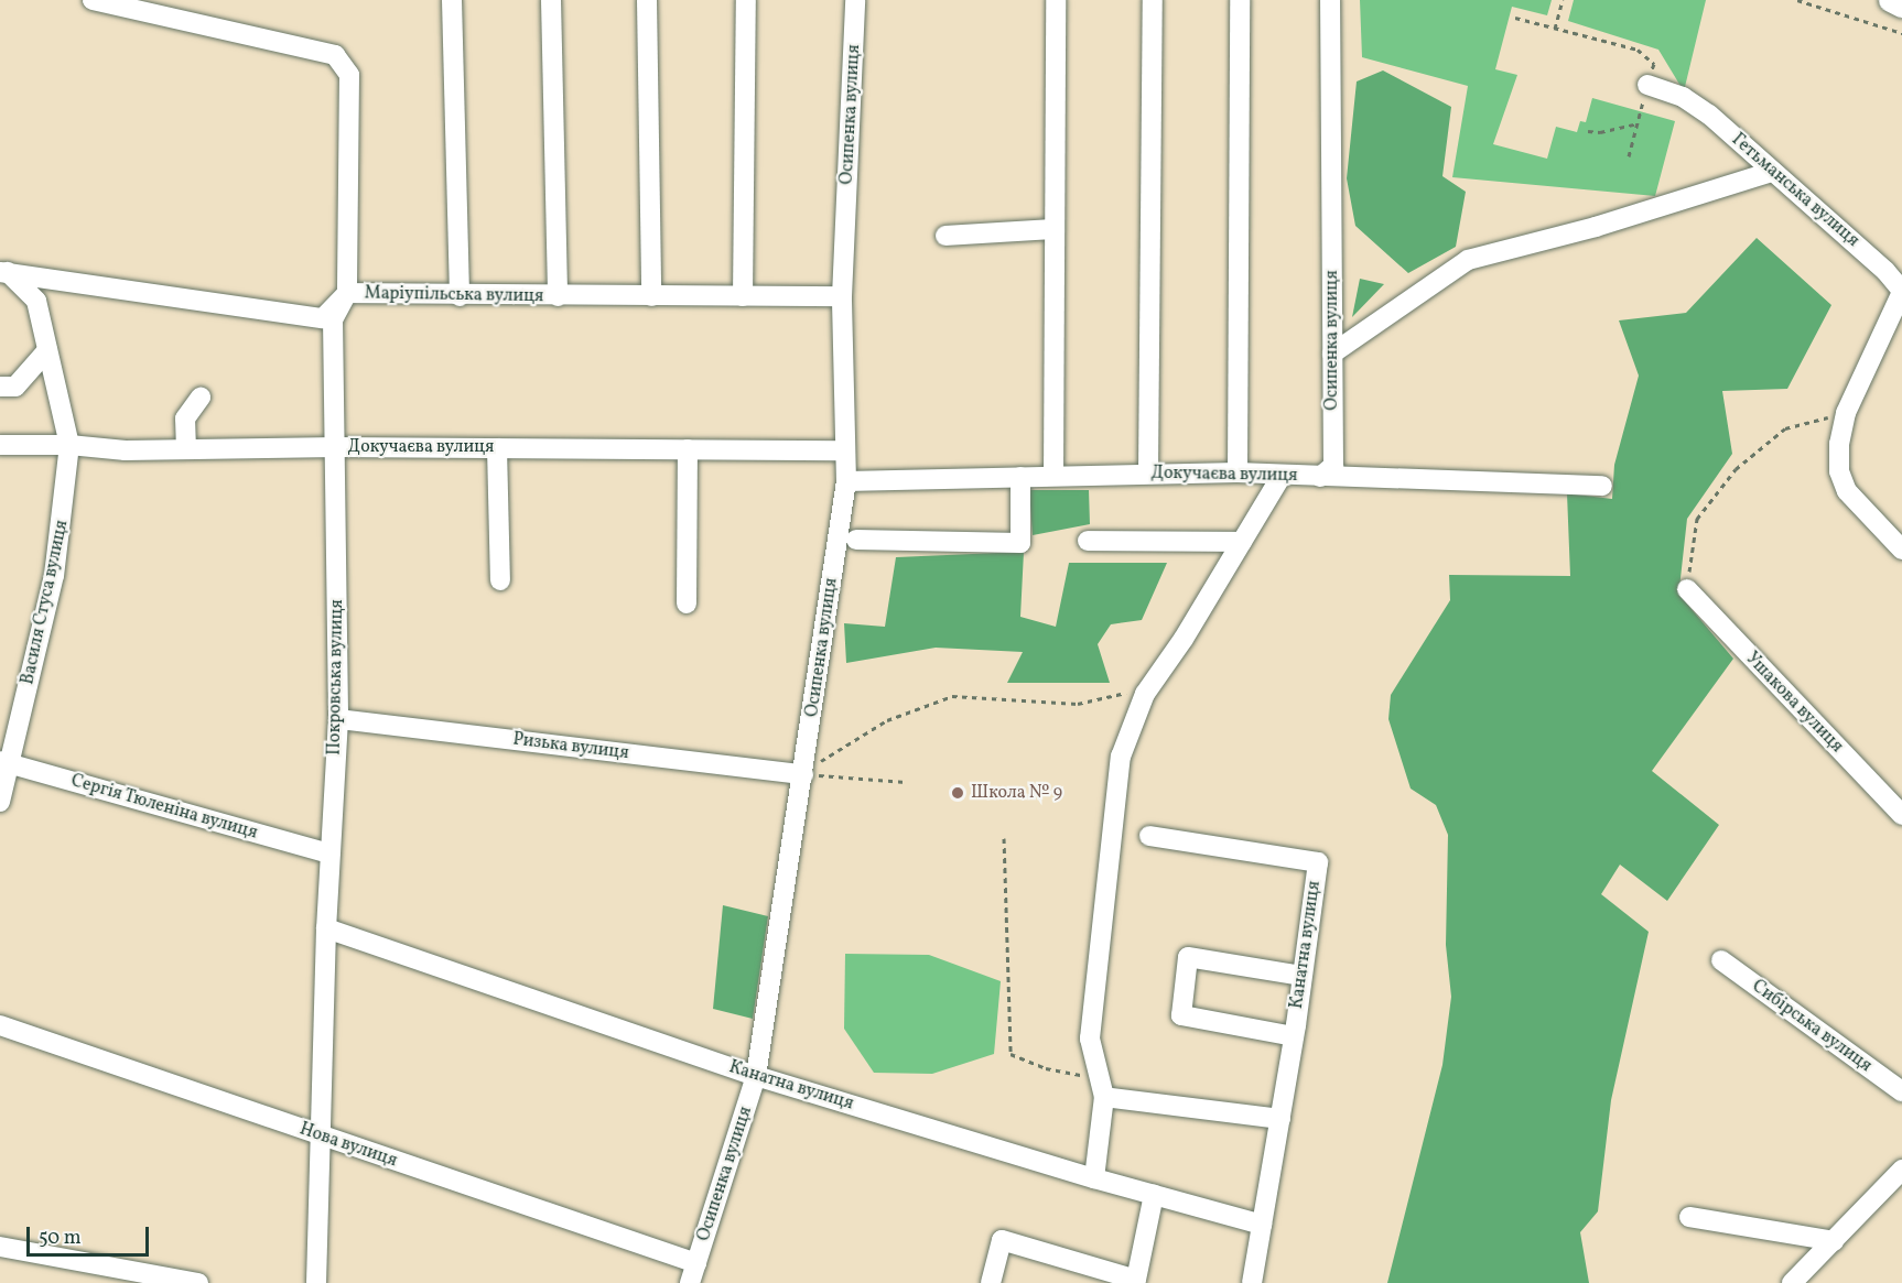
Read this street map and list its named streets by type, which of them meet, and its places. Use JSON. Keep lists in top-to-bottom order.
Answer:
{
  "streets": {
    "street": [
      "Осипенка вулиця",
      "Гетьманська вулиця",
      "Маріупільська вулиця",
      "Докучаєва вулиця",
      "Василя Стуса вулиця",
      "Покровська вулиця",
      "Ушакова вулиця",
      "Ризька вулиця",
      "Сергія Тюленіна вулиця",
      "Канатна вулиця",
      "Сибірська вулиця",
      "Нова вулиця"
    ]
  },
  "crossings": [
    ["Осипенка вулиця", "Маріупільська вулиця"],
    ["Осипенка вулиця", "Докучаєва вулиця"],
    ["Осипенка вулиця", "Ризька вулиця"],
    ["Осипенка вулиця", "Канатна вулиця"],
    ["Осипенка вулиця", "Нова вулиця"],
    ["Маріупільська вулиця", "Василя Стуса вулиця"],
    ["Маріупільська вулиця", "Покровська вулиця"],
    ["Докучаєва вулиця", "Василя Стуса вулиця"],
    ["Докучаєва вулиця", "Покровська вулиця"],
    ["Василя Стуса вулиця", "Сергія Тюленіна вулиця"],
    ["Покровська вулиця", "Ризька вулиця"],
    ["Покровська вулиця", "Сергія Тюленіна вулиця"],
    ["Покровська вулиця", "Канатна вулиця"],
    ["Покровська вулиця", "Нова вулиця"]
  ],
  "places": ["Школа № 9"],
  "scale_bar": "50 m"
}
